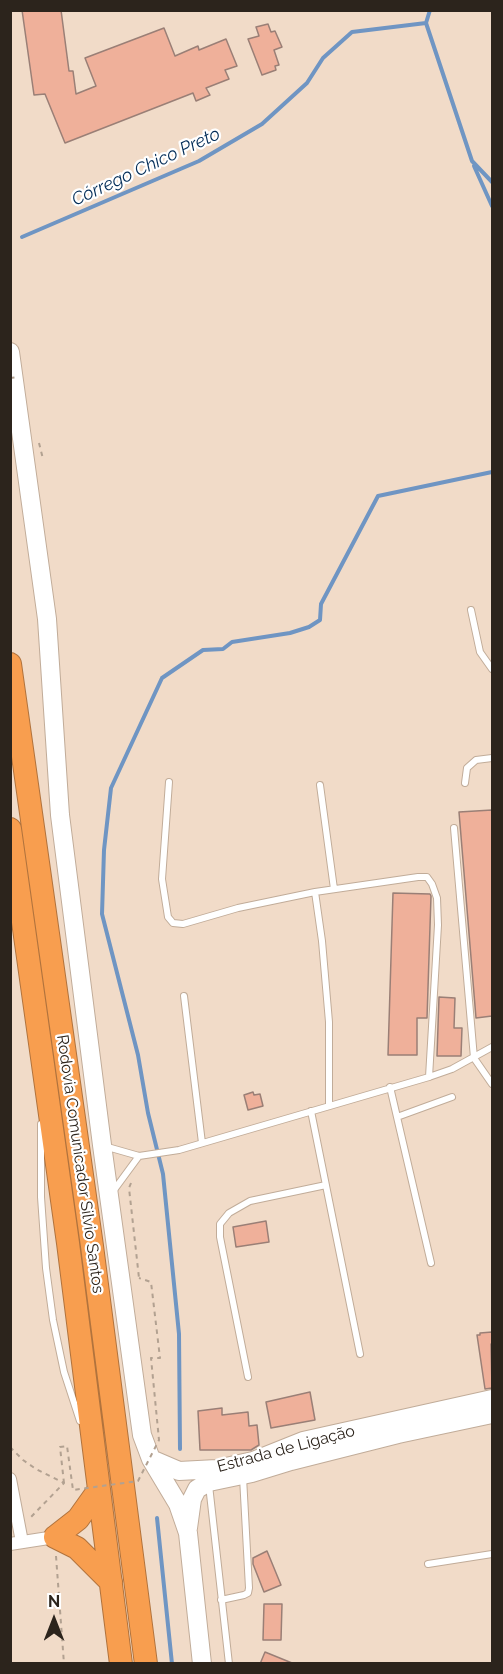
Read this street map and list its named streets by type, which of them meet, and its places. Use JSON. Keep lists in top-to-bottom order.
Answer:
{
  "streets": {
    "highway": ["Rodovia Comunicador Silvio Santos"],
    "main road": ["Estrada de Ligação"]
  },
  "water": ["Córrego Chico Preto"],
  "north": "top"
}
